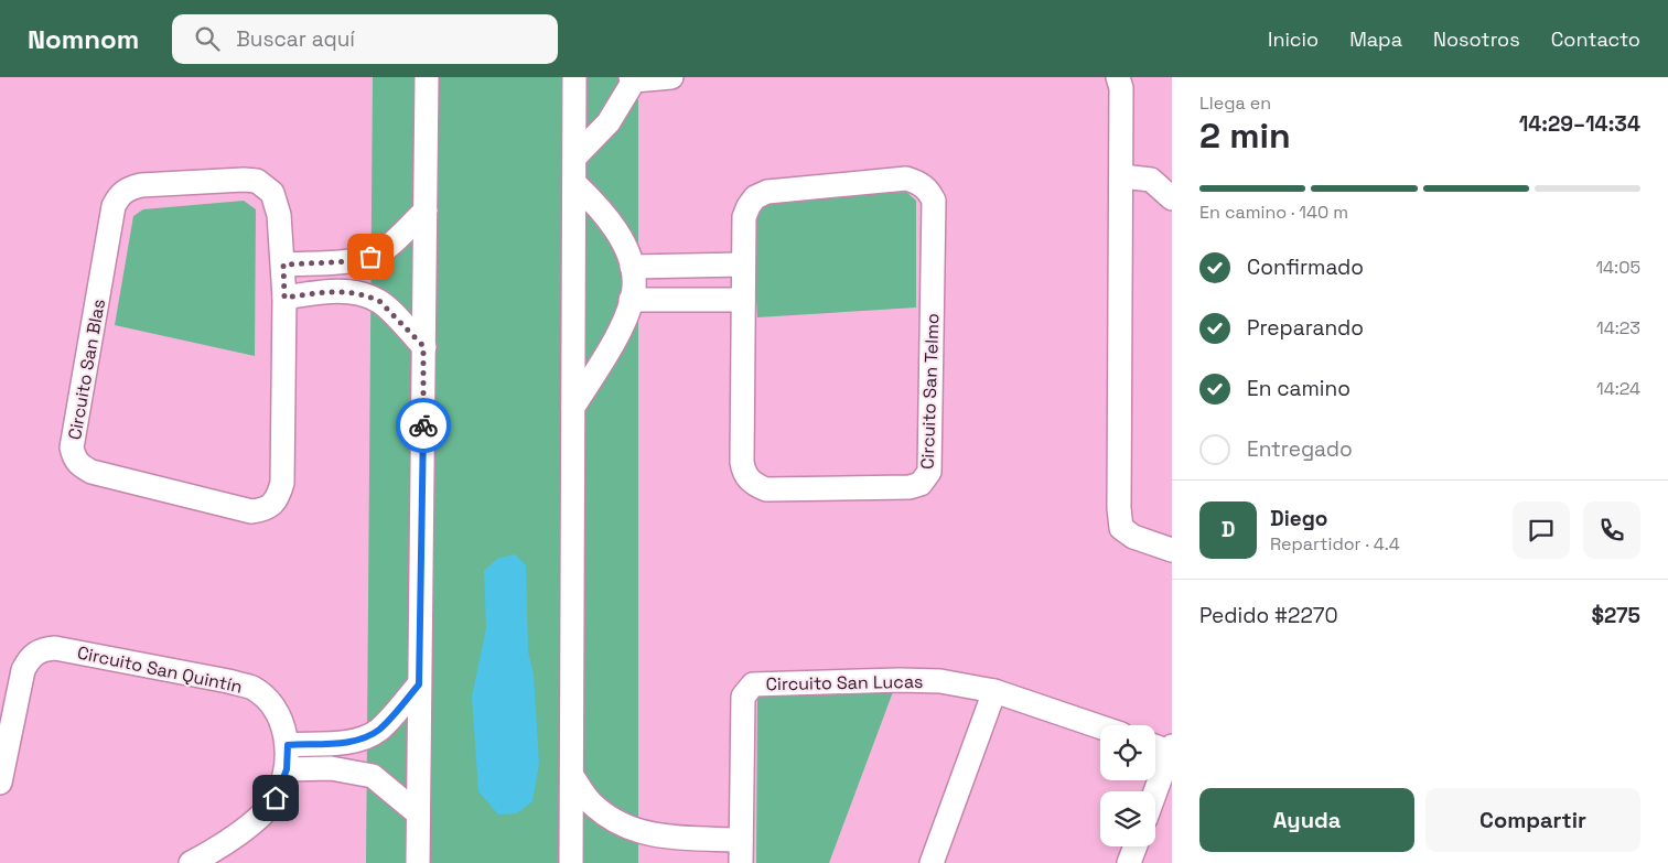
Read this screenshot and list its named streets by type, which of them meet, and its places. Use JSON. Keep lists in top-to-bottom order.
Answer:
{
  "streets": {
    "street": [
      "Circuito San Blas",
      "Circuito San Telmo",
      "Circuito San Quintín",
      "Circuito San Lucas"
    ]
  },
  "page": {
    "header": "Nomnom",
    "search": "Buscar aquí",
    "nav": [
      "Inicio",
      "Mapa",
      "Nosotros",
      "Contacto"
    ],
    "heading": ["2 min", "Llega en", "14:29–14:34"],
    "panel": [
      "Diego",
      "Repartidor · 4.4",
      "Pedido #2270",
      "$275"
    ],
    "bar": "En camino · 140 m",
    "list": [
      ["Confirmado", "14:05"],
      ["Preparando", "14:23"],
      ["En camino", "14:24"],
      "Entregado"
    ],
    "round": "D",
    "buttons": ["Ayuda", "Compartir"]
  }
}
